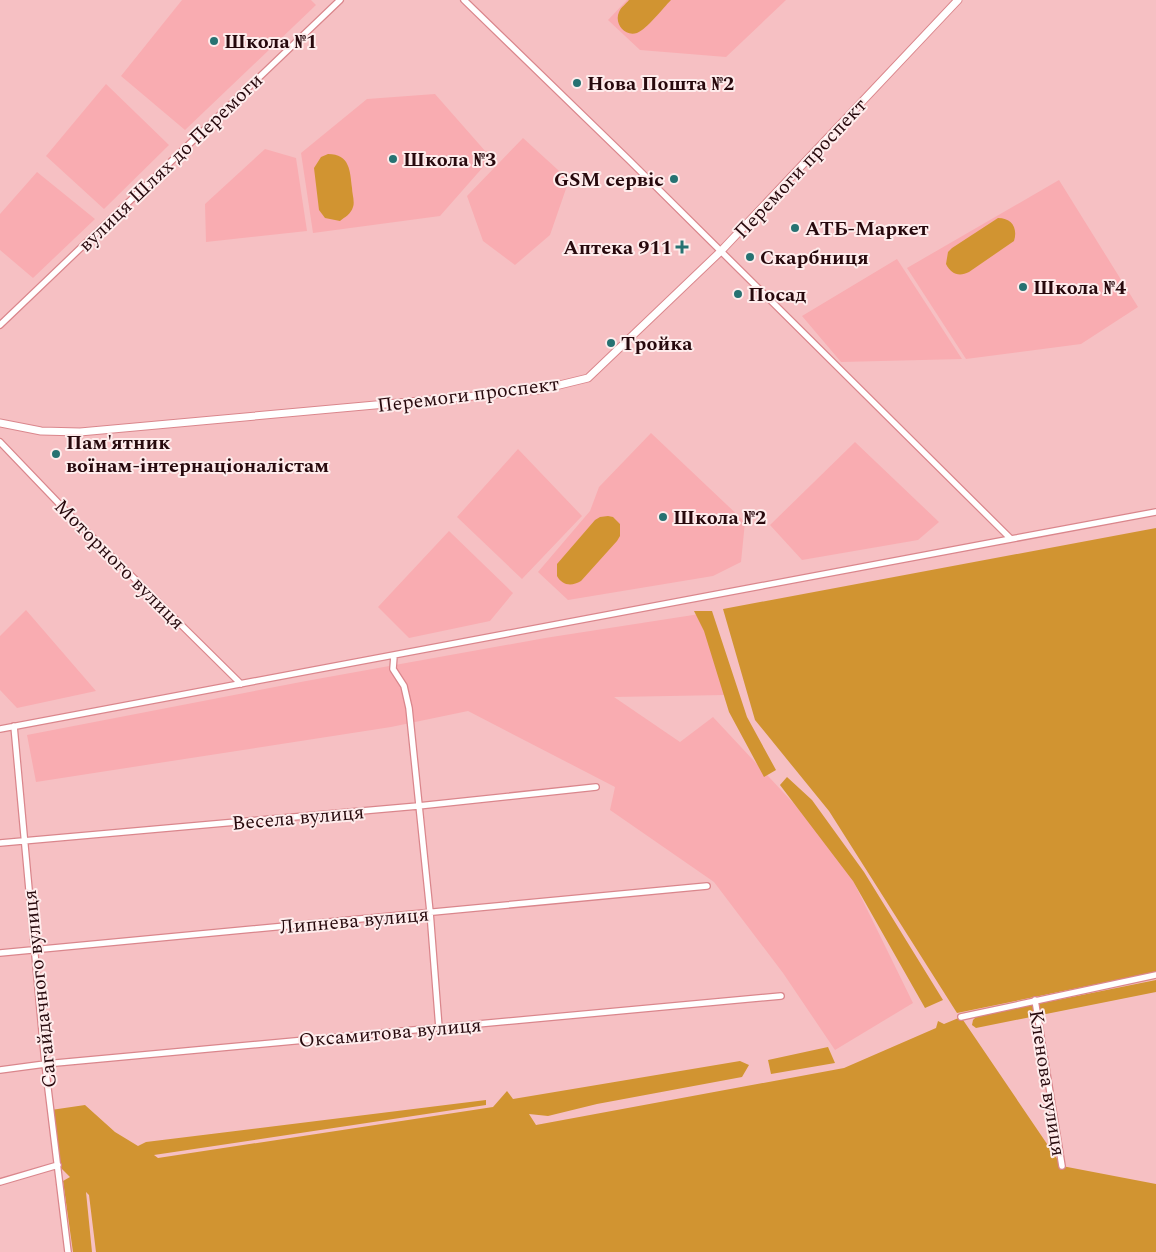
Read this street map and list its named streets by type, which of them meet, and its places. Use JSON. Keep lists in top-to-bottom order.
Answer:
{
  "streets": {
    "street": [
      "вулиця Шлях до Перемоги",
      "Перемоги проспект",
      "Моторного вулиця",
      "Весела вулиця",
      "Липнева вулиця",
      "Сагайдачного вулиця",
      "Оксамитова вулиця",
      "Кленова вулиця"
    ]
  },
  "crossings": [
    ["Весела вулиця", "Сагайдачного вулиця"],
    ["Липнева вулиця", "Сагайдачного вулиця"],
    ["Сагайдачного вулиця", "Оксамитова вулиця"]
  ],
  "places": {
    "other": [
      "Школа №1",
      "Нова Пошта №2",
      "Школа №3",
      "GSM сервіс",
      "АТБ-Маркет",
      "Скарбниця",
      "Школа №4",
      "Посад",
      "Тройка",
      "Пам'ятник воїнам-інтернаціоналістам",
      "Школа №2"
    ],
    "health": ["Аптека 911"]
  }
}
